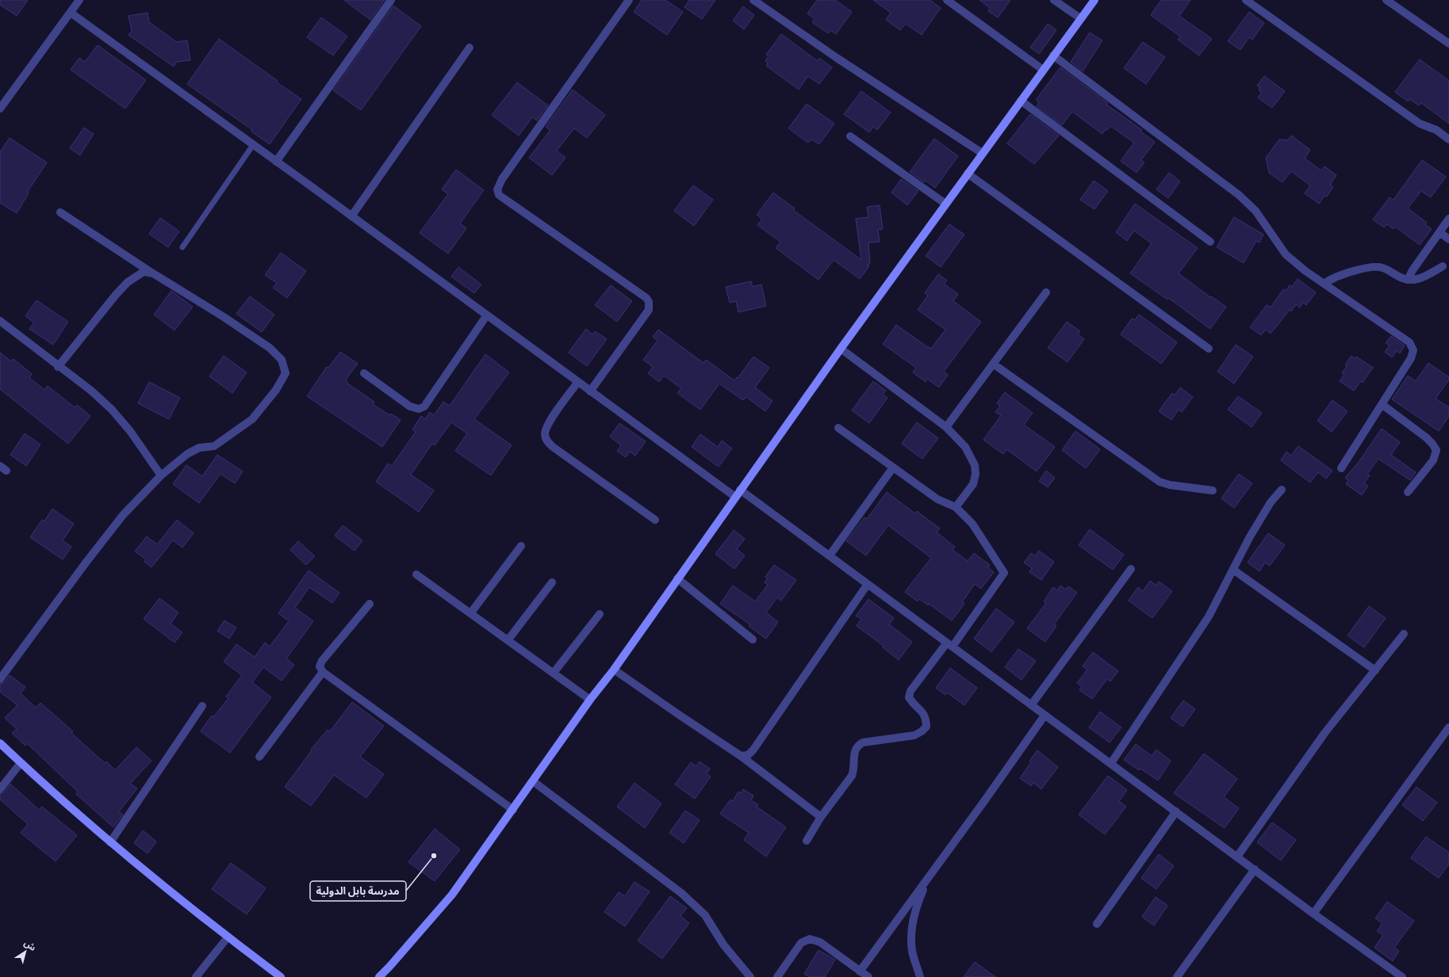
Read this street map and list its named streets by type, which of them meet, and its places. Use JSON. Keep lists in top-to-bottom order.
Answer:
{
  "places": ["مدرسة بابل الدولية"],
  "north": "top right"
}
